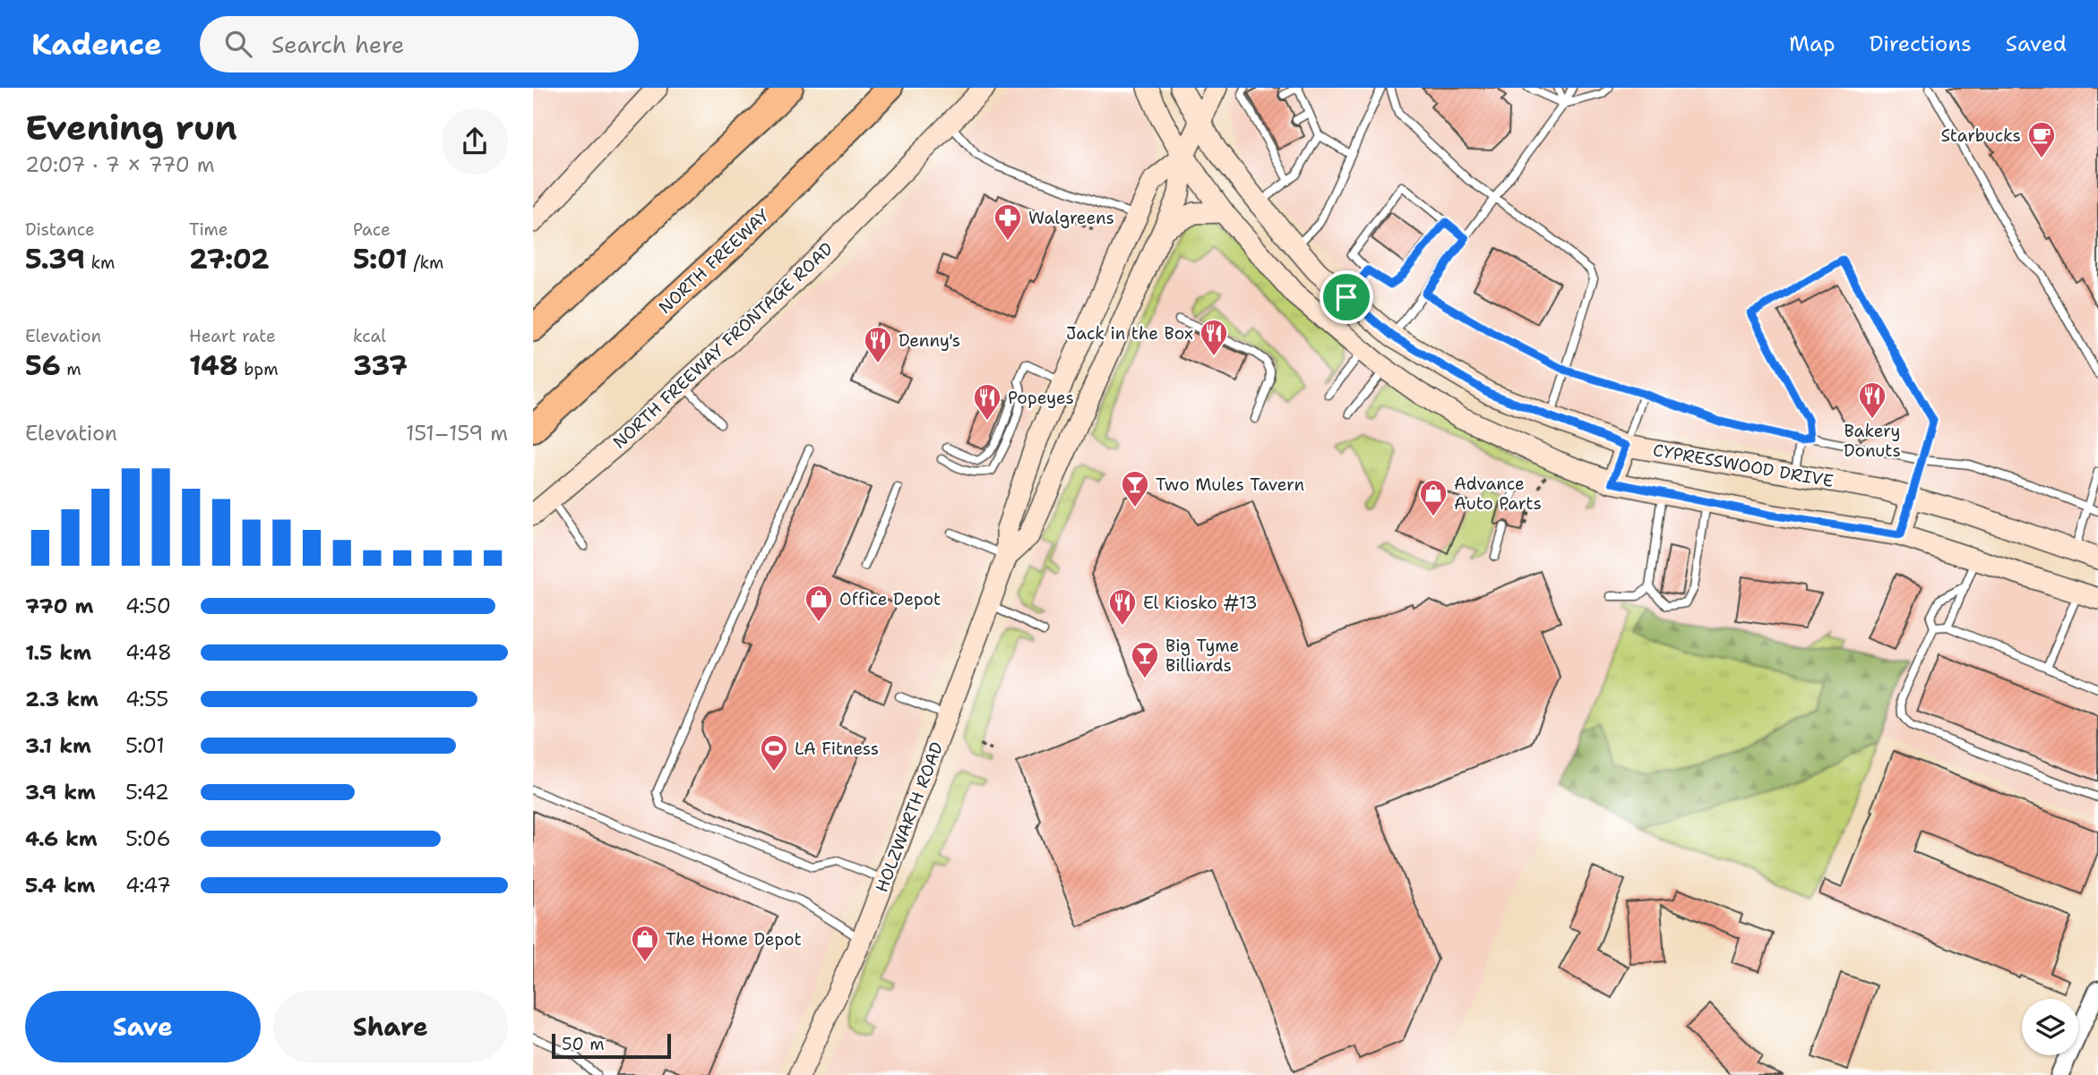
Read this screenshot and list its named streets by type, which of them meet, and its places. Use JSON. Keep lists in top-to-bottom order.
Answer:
{
  "streets": {
    "highway": ["NORTH FREEWAY"],
    "main road": ["NORTH FREEWAY FRONTAGE ROAD", "CYPRESSWOOD DRIVE", "HOLZWARTH ROAD"]
  },
  "crossings": [
    ["CYPRESSWOOD DRIVE", "HOLZWARTH ROAD"]
  ],
  "places": {
    "cafe": ["Starbucks"],
    "pharmacy": ["Walgreens"],
    "restaurant": [
      "Jack in the Box",
      "Denny's",
      "Bakery Donuts",
      "Popeyes",
      "El Kiosko #13"
    ],
    "bar": ["Two Mules Tavern", "Big Tyme Billiards"],
    "shop": ["Advance Auto Parts", "Office Depot", "The Home Depot"],
    "sports": ["LA Fitness"]
  },
  "scale_bar": "50 m",
  "page": {
    "header": "Kadence",
    "search": "Search here",
    "nav": ["Map", "Directions", "Saved"],
    "heading": ["Evening run", "20:07 · 7 × 770 m"],
    "stats": [
      ["Distance", "5.39 km"],
      ["Time", "27:02"],
      ["Pace", "5:01 /km"],
      ["Elevation", "56 m"],
      ["Heart rate", "148 bpm"],
      ["kcal", "337"]
    ],
    "chart": ["Elevation", "151–159 m"],
    "list": [
      {
        "name": "770 m",
        "note": "4:50"
      },
      {
        "name": "1.5 km",
        "note": "4:48"
      },
      {
        "name": "2.3 km",
        "note": "4:55"
      },
      {
        "name": "3.1 km",
        "note": "5:01"
      },
      {
        "name": "3.9 km",
        "note": "5:42"
      },
      {
        "name": "4.6 km",
        "note": "5:06"
      },
      {
        "name": "5.4 km",
        "note": "4:47"
      }
    ],
    "buttons": ["Save", "Share"],
    "scale": "50 m"
  }
}
